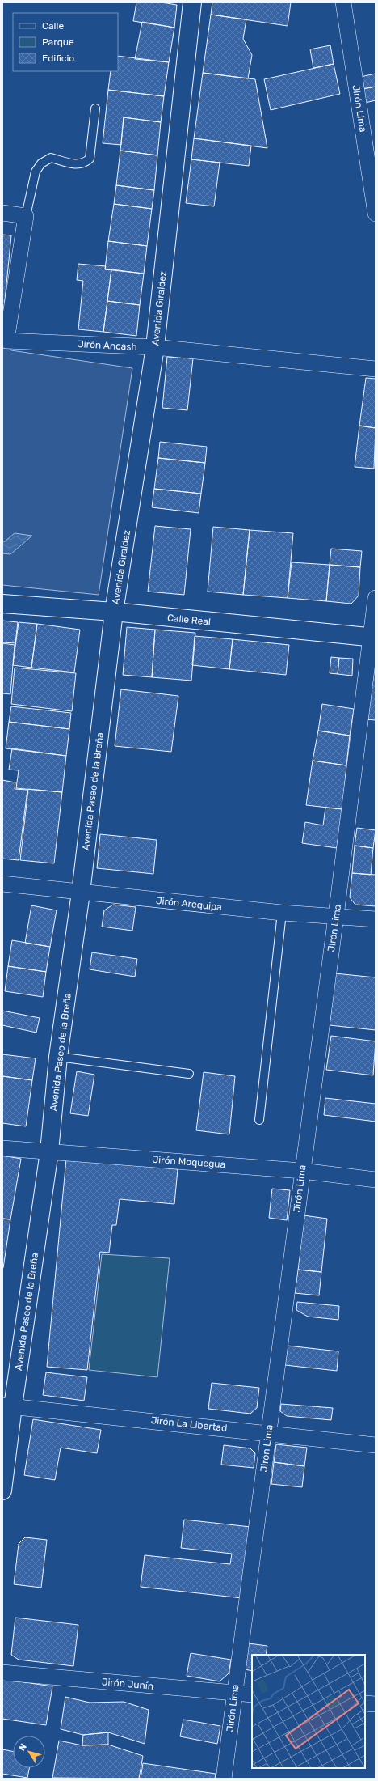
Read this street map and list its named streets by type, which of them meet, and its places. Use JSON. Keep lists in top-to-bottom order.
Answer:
{
  "streets": {
    "main road": ["Avenida Giraldez", "Calle Real", "Avenida Paseo de la Breña"],
    "street": [
      "Jirón Lima",
      "Jirón Ancash",
      "Jirón Arequipa",
      "Jirón Moquegua",
      "Jirón La Libertad",
      "Jirón Junín"
    ]
  },
  "crossings": [
    ["Jirón Lima", "Calle Real"],
    ["Jirón Lima", "Jirón Arequipa"],
    ["Jirón Lima", "Jirón Moquegua"],
    ["Jirón Lima", "Jirón La Libertad"],
    ["Jirón Lima", "Jirón Junín"],
    ["Avenida Giraldez", "Jirón Ancash"],
    ["Avenida Giraldez", "Calle Real"],
    ["Avenida Giraldez", "Avenida Paseo de la Breña"],
    ["Calle Real", "Avenida Paseo de la Breña"],
    ["Avenida Paseo de la Breña", "Jirón Arequipa"],
    ["Avenida Paseo de la Breña", "Jirón Moquegua"],
    ["Avenida Paseo de la Breña", "Jirón La Libertad"]
  ],
  "legend": ["Calle", "Parque", "Edificio"],
  "north": "top left"
}
